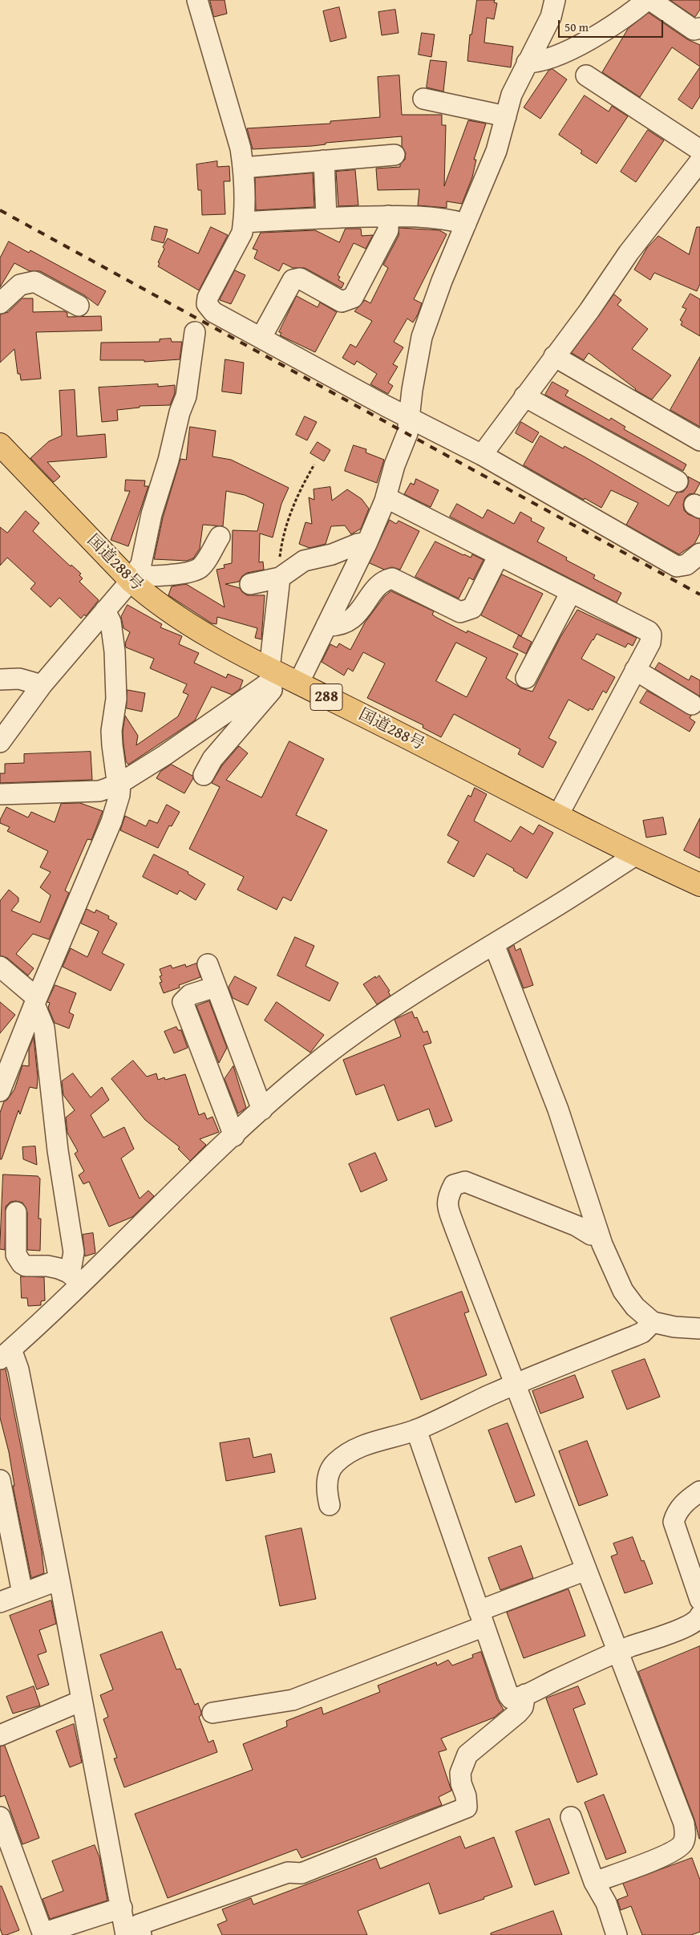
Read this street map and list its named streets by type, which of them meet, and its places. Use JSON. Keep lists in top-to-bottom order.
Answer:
{
  "streets": {
    "highway": ["国道288号", "288"]
  },
  "scale_bar": "50 m"
}
